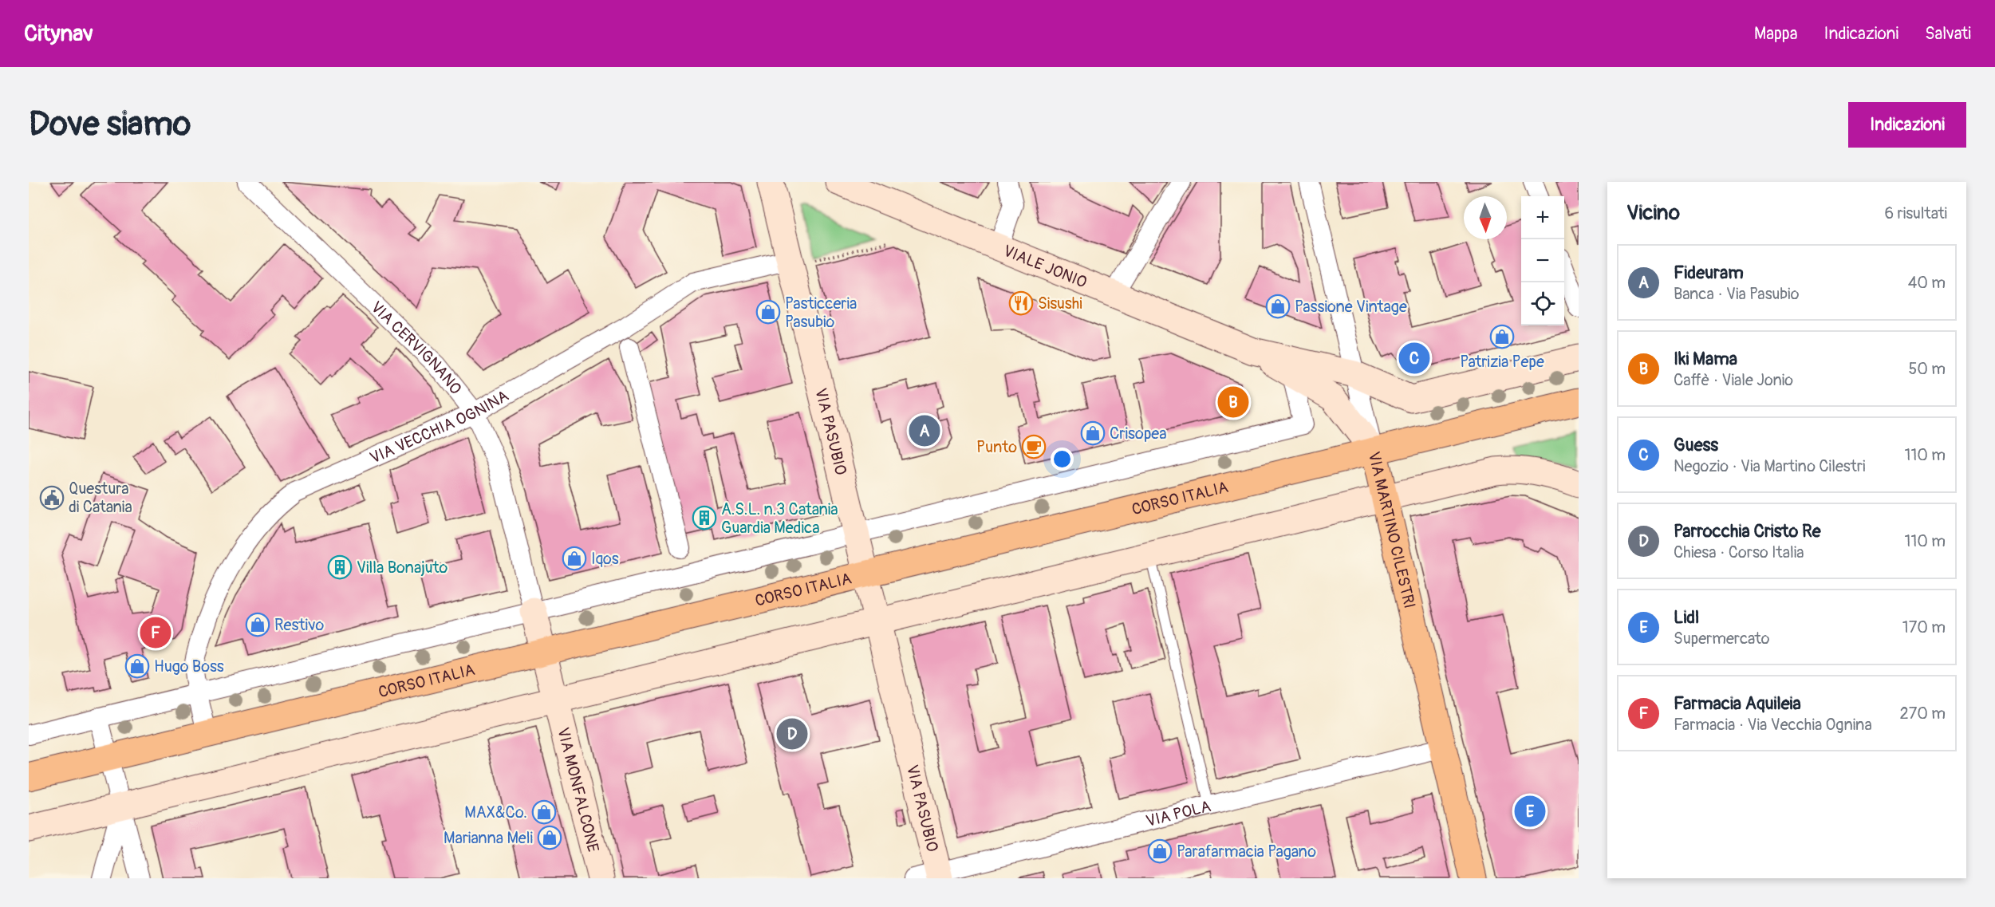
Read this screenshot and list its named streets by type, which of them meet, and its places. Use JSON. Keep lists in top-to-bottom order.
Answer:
{
  "streets": {
    "main road": [
      "VIALE JONIO",
      "VIA PASUBIO",
      "CORSO ITALIA",
      "VIA MARTINO CILESTRI",
      "VIA MONFALCONE"
    ],
    "street": ["VIA CERVIGNANO", "VIA VECCHIA OGNINA", "VIA POLA"]
  },
  "crossings": [
    ["VIA CERVIGNANO", "VIA VECCHIA OGNINA"],
    ["VIA CERVIGNANO", "VIA MONFALCONE"],
    ["VIA VECCHIA OGNINA", "VIA PASUBIO"],
    ["VIA VECCHIA OGNINA", "CORSO ITALIA"],
    ["VIA PASUBIO", "CORSO ITALIA"],
    ["VIA PASUBIO", "VIA POLA"],
    ["CORSO ITALIA", "VIA MARTINO CILESTRI"],
    ["CORSO ITALIA", "VIA MONFALCONE"],
    ["VIA MARTINO CILESTRI", "VIA POLA"]
  ],
  "places": {
    "restaurant": ["Sisushi"],
    "shop": [
      "Passione Vintage",
      "Pasticceria Pasubio",
      "Patrizia Pepe",
      "Crisopea",
      "Iqos",
      "Restivo",
      "Hugo Boss",
      "MAX&Co.",
      "Marianna Meli",
      "Parafarmacia Pagano"
    ],
    "cafe": ["Punto"],
    "public building": ["Questura di Catania"],
    "building": ["A.S.L. n.3 Catania Guardia Medica", "Villa Bonajuto"]
  },
  "north": "bottom",
  "page": {
    "header": "Citynav",
    "nav": ["Mappa", "Indicazioni", "Salvati"],
    "buttons": "Indicazioni",
    "title": "Dove siamo",
    "heading": ["Vicino", "6 risultati"],
    "map_buttons": ["+", "−"],
    "list": [
      {
        "mark": "A",
        "name": "Fideuram",
        "note": "Banca · Via Pasubio",
        "value": "40 m"
      },
      {
        "mark": "B",
        "name": "Iki Mama",
        "note": "Caffè · Viale Jonio",
        "value": "50 m"
      },
      {
        "mark": "C",
        "name": "Guess",
        "note": "Negozio · Via Martino Cilestri",
        "value": "110 m"
      },
      {
        "mark": "D",
        "name": "Parrocchia Cristo Re",
        "note": "Chiesa · Corso Italia",
        "value": "110 m"
      },
      {
        "mark": "E",
        "name": "Lidl",
        "note": "Supermercato",
        "value": "170 m"
      },
      {
        "mark": "F",
        "name": "Farmacia Aquileia",
        "note": "Farmacia · Via Vecchia Ognina",
        "value": "270 m"
      }
    ],
    "pins": [
      "C",
      "B",
      "A",
      "F",
      "D",
      "E"
    ]
  }
}
